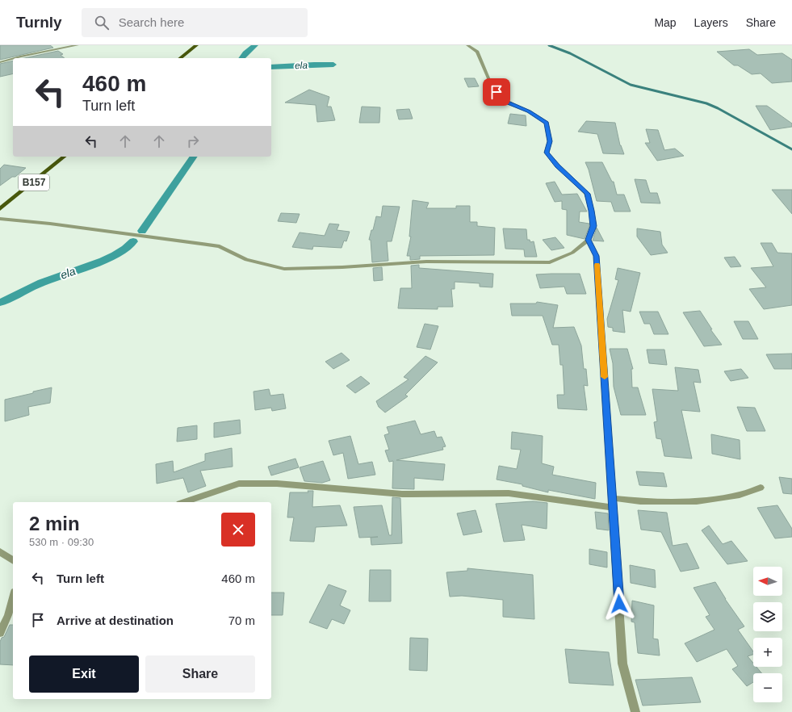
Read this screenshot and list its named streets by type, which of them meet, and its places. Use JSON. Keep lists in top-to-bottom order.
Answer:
{
  "streets": {
    "main road": ["B157"]
  },
  "water": ["ela"],
  "north": "left",
  "page": {
    "header": "Turnly",
    "search": "Search here",
    "nav": ["Map", "Layers", "Share"],
    "turn": ["460 m", "Turn left"],
    "heading": ["2 min", "530 m · 09:30"],
    "list": [
      {
        "name": "Turn left",
        "value": "460 m"
      },
      {
        "name": "Arrive at destination",
        "value": "70 m"
      }
    ],
    "map_buttons": ["+", "−"],
    "buttons": ["Exit", "Share"]
  }
}
